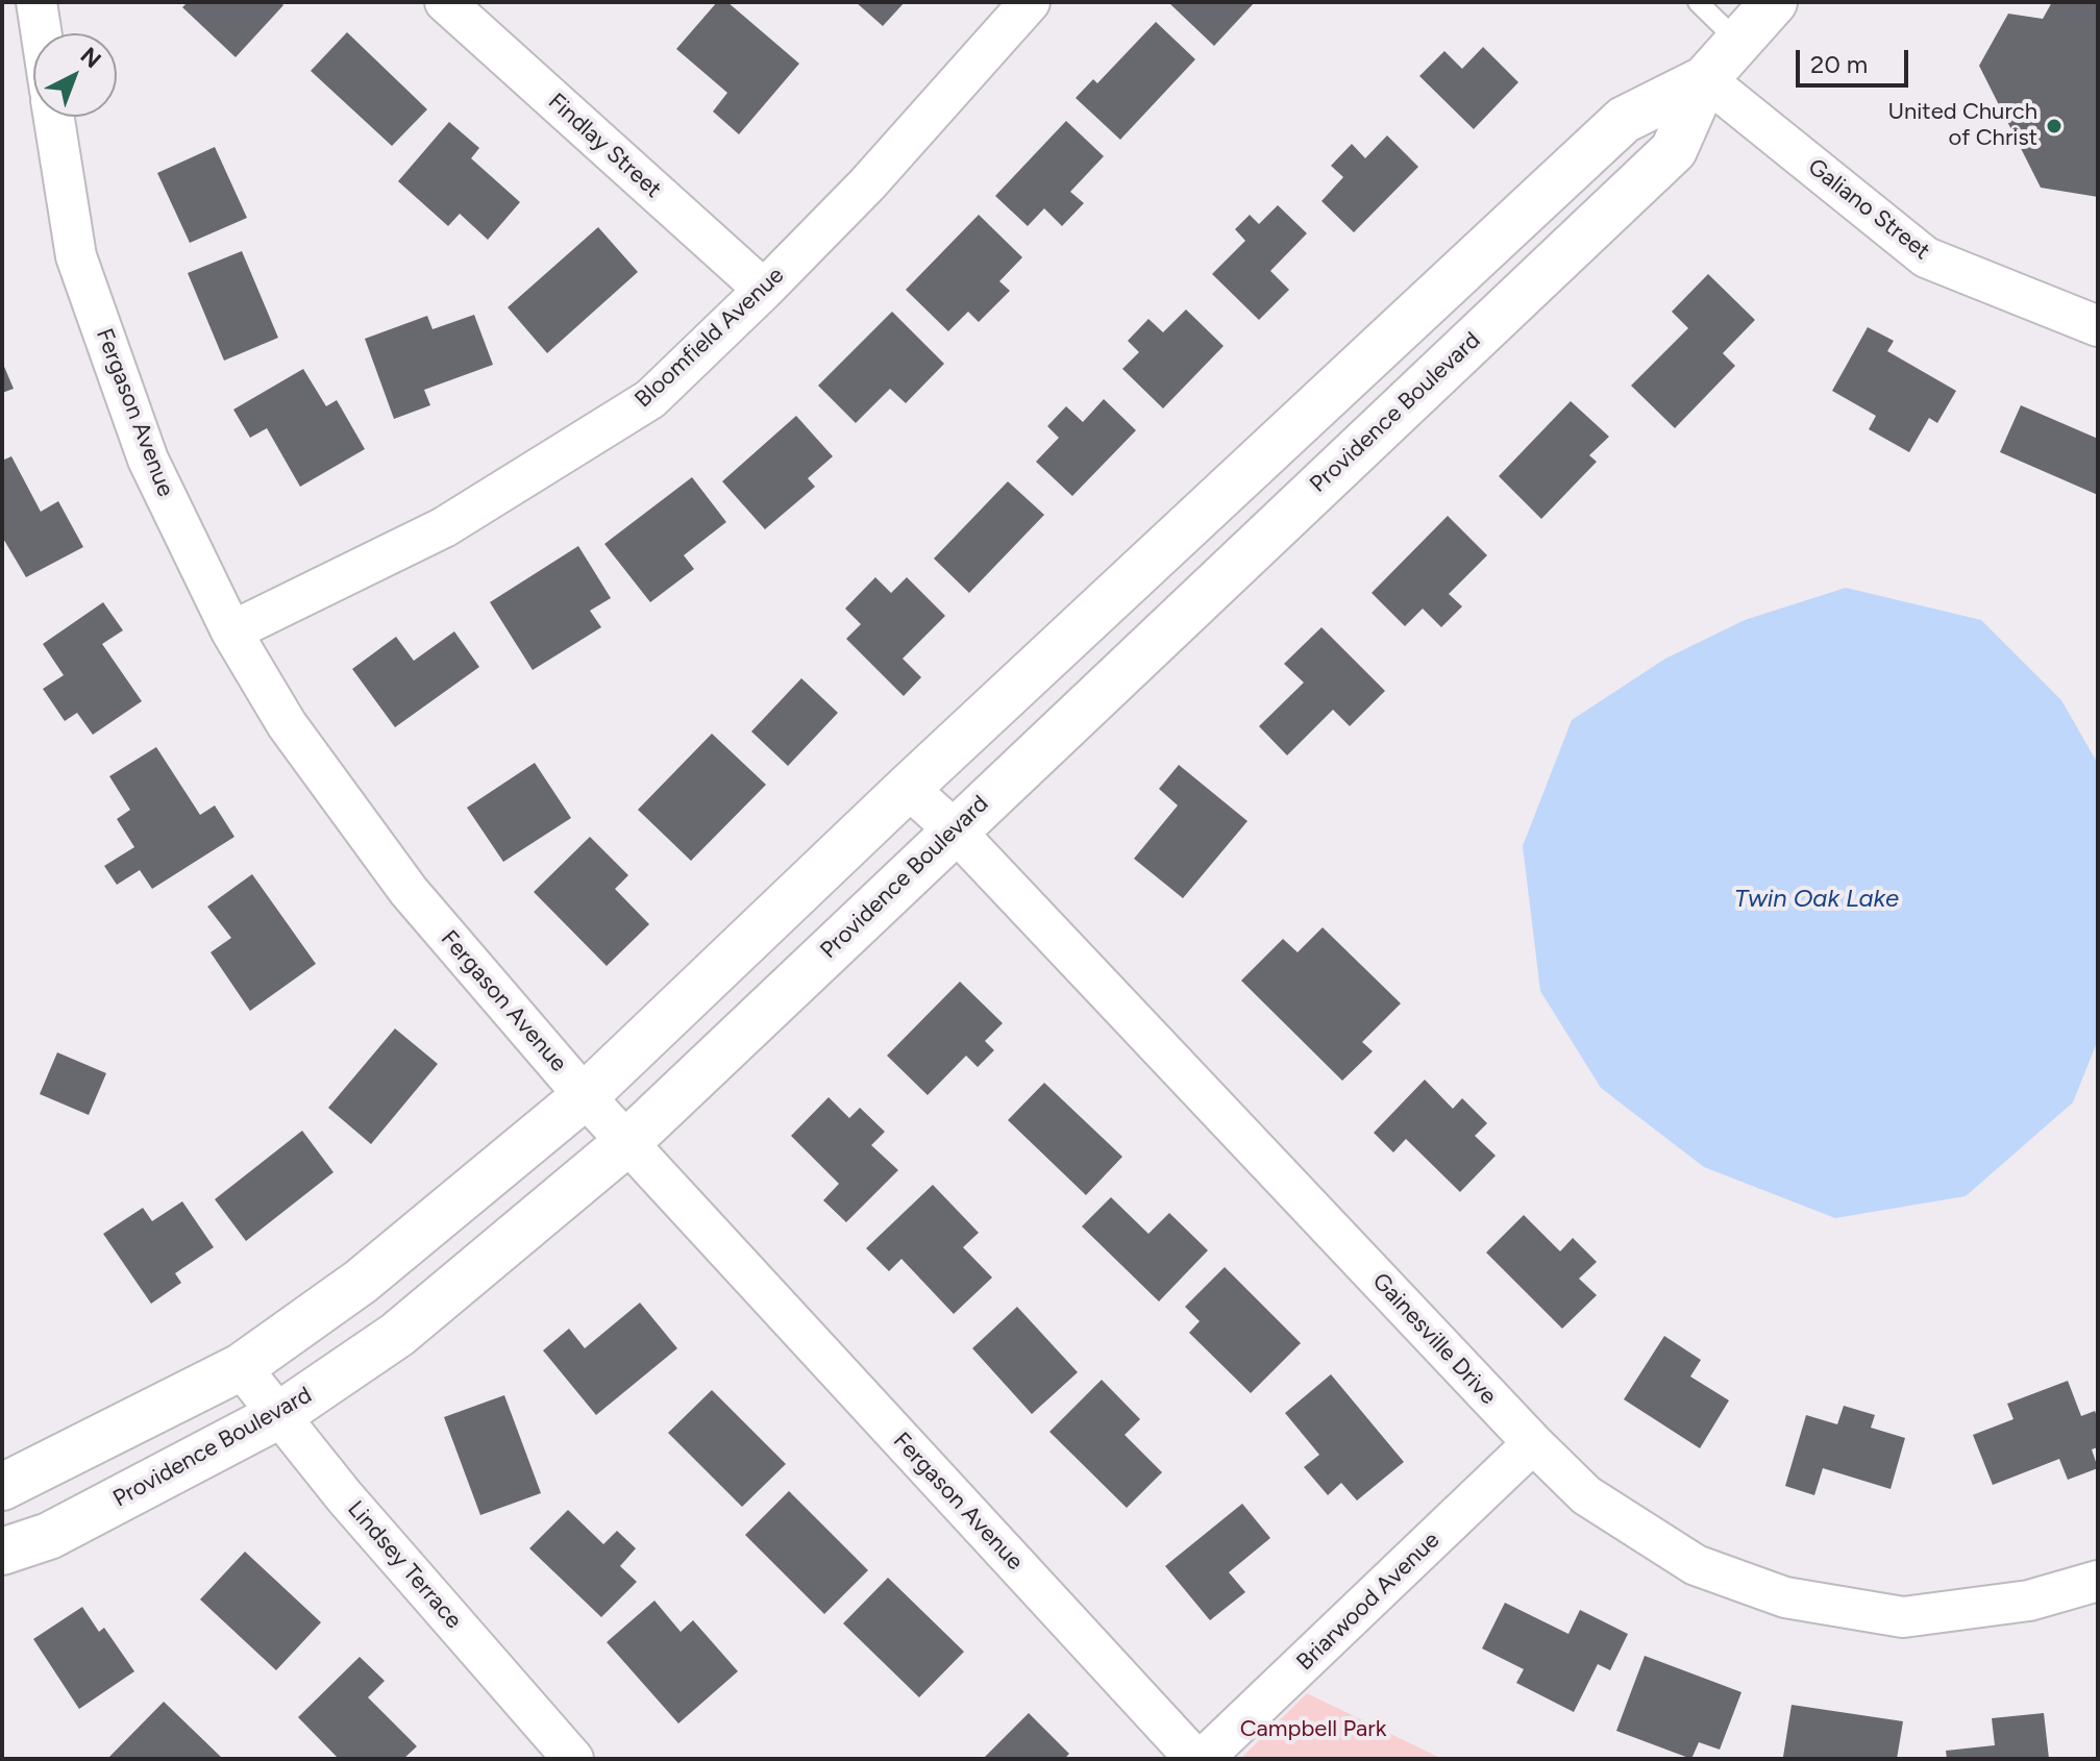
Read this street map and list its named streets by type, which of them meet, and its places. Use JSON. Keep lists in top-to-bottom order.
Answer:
{
  "streets": {
    "main road": ["Providence Boulevard"],
    "street": [
      "Findlay Street",
      "Galiano Street",
      "Bloomfield Avenue",
      "Fergason Avenue",
      "Gainesville Drive",
      "Lindsey Terrace",
      "Briarwood Avenue"
    ]
  },
  "crossings": [
    ["Findlay Street", "Bloomfield Avenue"],
    ["Galiano Street", "Providence Boulevard"],
    ["Bloomfield Avenue", "Fergason Avenue"],
    ["Fergason Avenue", "Providence Boulevard"],
    ["Providence Boulevard", "Gainesville Drive"],
    ["Providence Boulevard", "Lindsey Terrace"],
    ["Gainesville Drive", "Briarwood Avenue"]
  ],
  "water": ["Twin Oak Lake"],
  "parks": ["Campbell Park"],
  "places": ["United Church of Christ"],
  "scale_bar": "20 m",
  "north": "top right"
}
